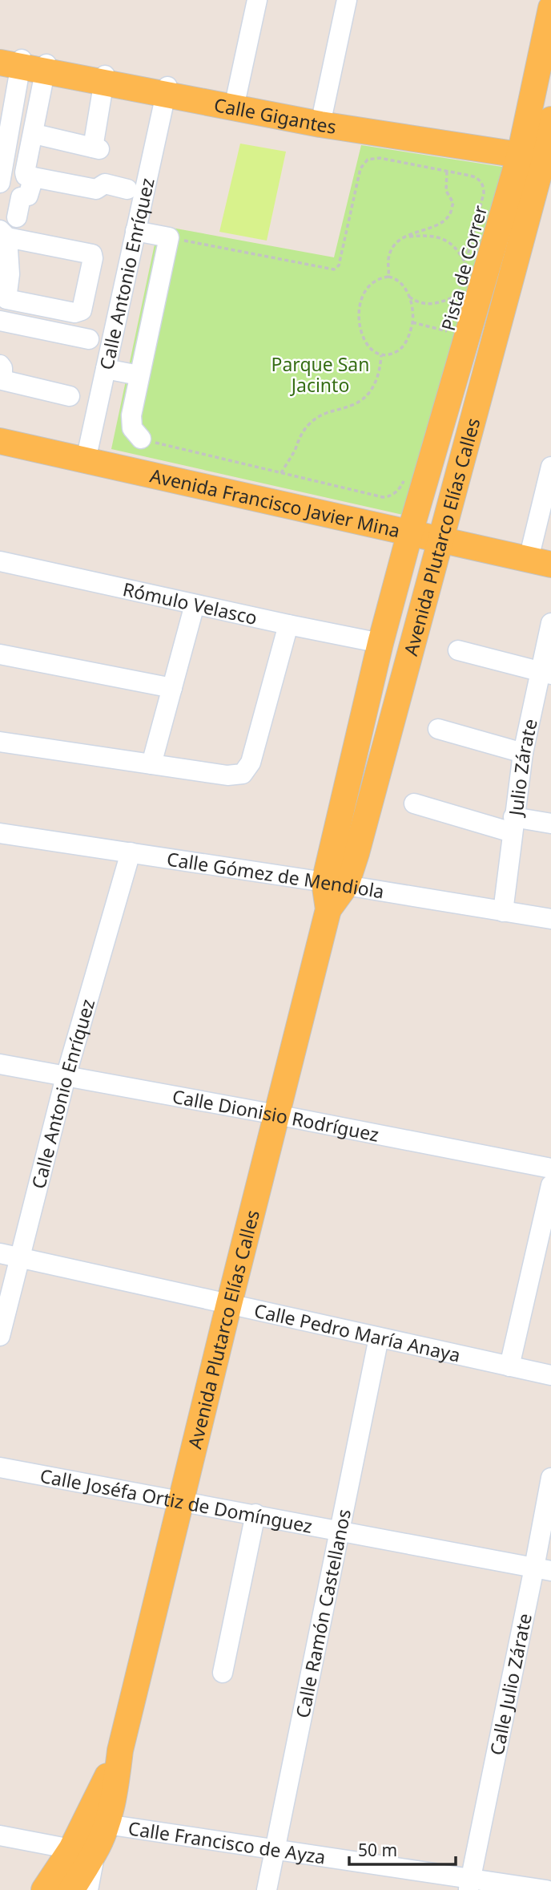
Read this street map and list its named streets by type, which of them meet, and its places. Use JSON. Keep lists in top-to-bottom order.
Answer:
{
  "streets": {
    "main road": ["Calle Gigantes", "Avenida Francisco Javier Mina", "Avenida Plutarco Elías Calles"],
    "street": [
      "Calle Antonio Enríquez",
      "Rómulo Velasco",
      "Julio Zárate",
      "Calle Gómez de Mendiola",
      "Calle Dionisio Rodríguez",
      "Calle Pedro María Anaya",
      "Calle Joséfa Ortiz de Domínguez",
      "Calle Ramón Castellanos",
      "Calle Julio Zárate",
      "Calle Francisco de Ayza"
    ],
    "path": ["Pista de Correr"]
  },
  "crossings": [
    ["Calle Gigantes", "Calle Antonio Enríquez"],
    ["Calle Gigantes", "Avenida Plutarco Elías Calles"],
    ["Calle Antonio Enríquez", "Avenida Francisco Javier Mina"],
    ["Calle Antonio Enríquez", "Calle Gómez de Mendiola"],
    ["Calle Antonio Enríquez", "Calle Dionisio Rodríguez"],
    ["Calle Antonio Enríquez", "Calle Pedro María Anaya"],
    ["Avenida Francisco Javier Mina", "Avenida Plutarco Elías Calles"],
    ["Avenida Plutarco Elías Calles", "Rómulo Velasco"],
    ["Avenida Plutarco Elías Calles", "Calle Gómez de Mendiola"],
    ["Avenida Plutarco Elías Calles", "Calle Dionisio Rodríguez"],
    ["Avenida Plutarco Elías Calles", "Calle Pedro María Anaya"],
    ["Avenida Plutarco Elías Calles", "Calle Joséfa Ortiz de Domínguez"],
    ["Avenida Plutarco Elías Calles", "Calle Francisco de Ayza"],
    ["Julio Zárate", "Calle Gómez de Mendiola"],
    ["Calle Pedro María Anaya", "Calle Ramón Castellanos"],
    ["Calle Joséfa Ortiz de Domínguez", "Calle Ramón Castellanos"],
    ["Calle Joséfa Ortiz de Domínguez", "Calle Julio Zárate"],
    ["Calle Ramón Castellanos", "Calle Francisco de Ayza"],
    ["Calle Julio Zárate", "Calle Francisco de Ayza"]
  ],
  "parks": ["Parque San Jacinto"],
  "scale_bar": "50 m"
}
